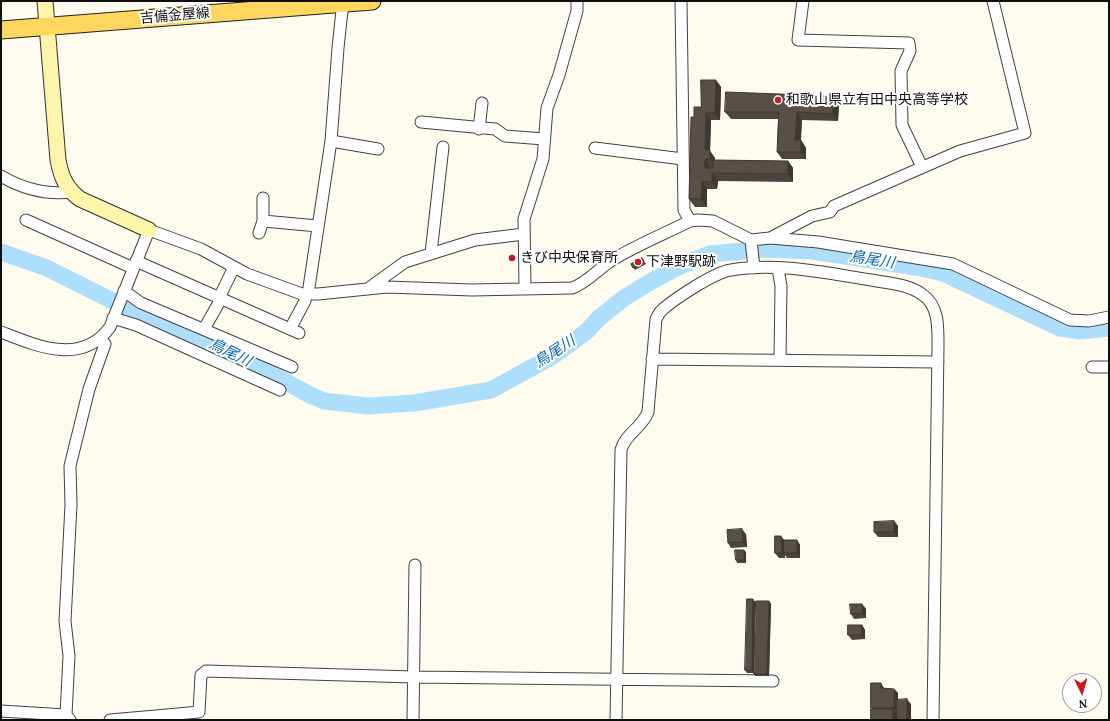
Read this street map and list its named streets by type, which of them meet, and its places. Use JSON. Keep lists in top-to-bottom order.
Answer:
{
  "streets": {
    "main road": ["吉備金屋線"]
  },
  "water": ["鳥尾川"],
  "places": ["和歌山県立有田中央高等学校", "きび中央保育所", "下津野駅跡"],
  "north": "bottom"
}
